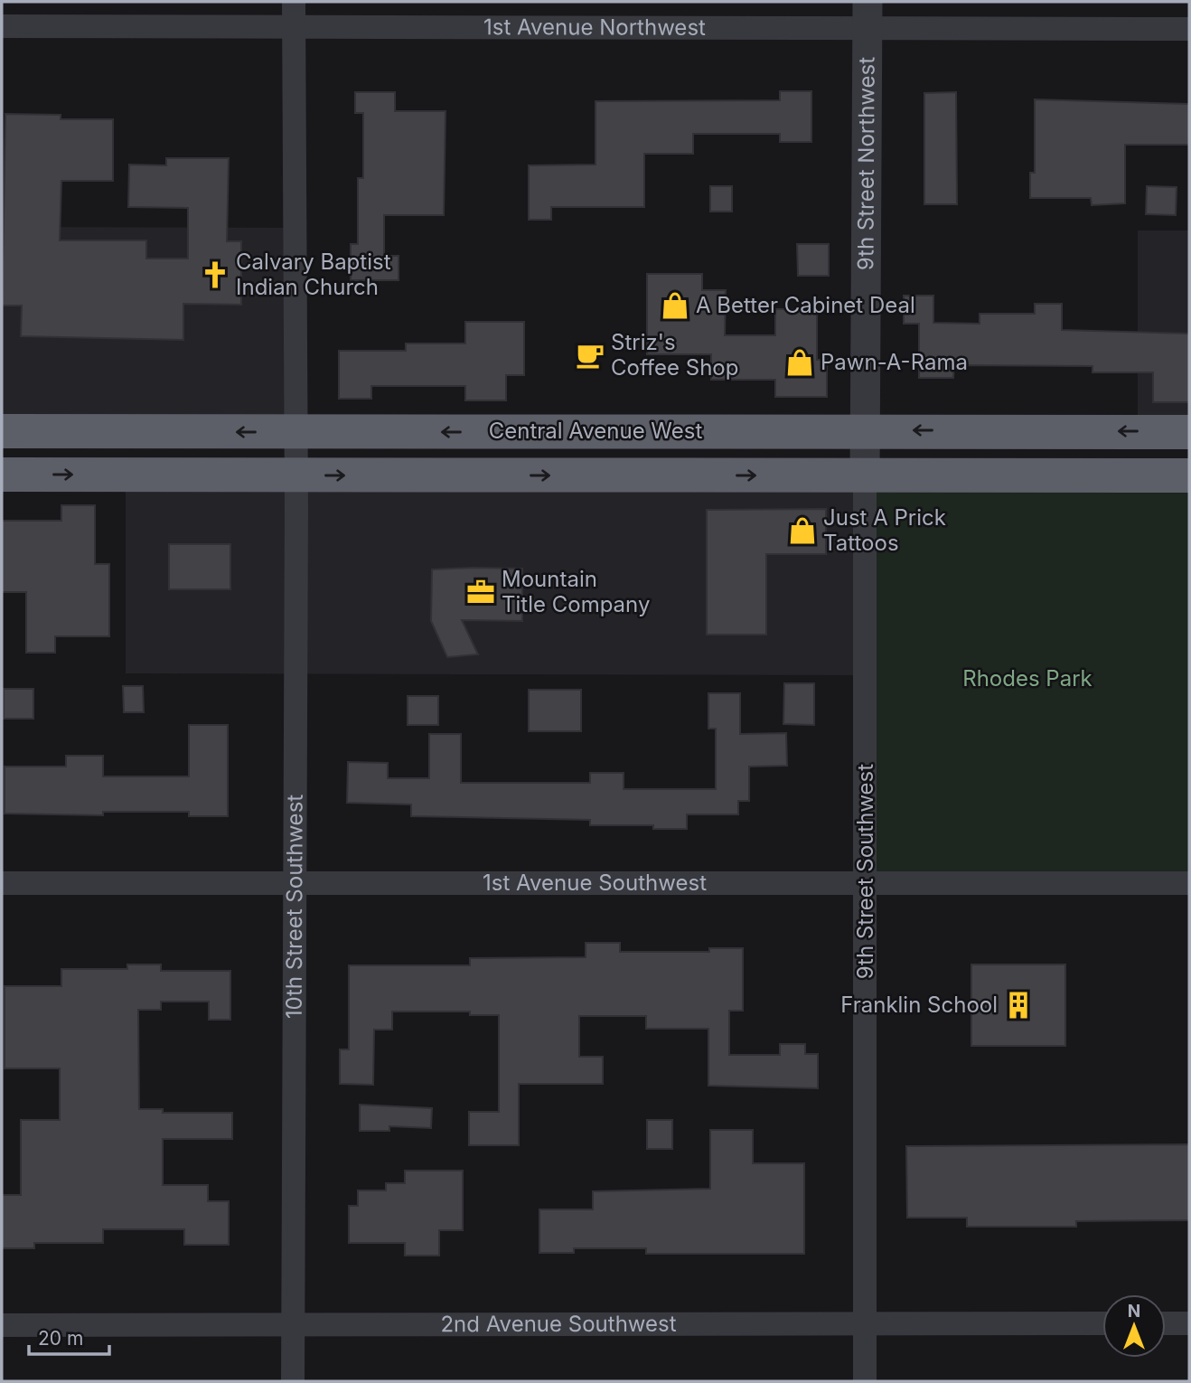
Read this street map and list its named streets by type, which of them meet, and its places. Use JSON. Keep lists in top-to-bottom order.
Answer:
{
  "streets": {
    "highway": ["Central Avenue West"],
    "street": [
      "1st Avenue Northwest",
      "9th Street Northwest",
      "9th Street Southwest",
      "1st Avenue Southwest",
      "10th Street Southwest",
      "2nd Avenue Southwest"
    ]
  },
  "crossings": [
    ["1st Avenue Northwest", "9th Street Northwest"],
    ["1st Avenue Northwest", "10th Street Southwest"],
    ["9th Street Northwest", "Central Avenue West"],
    ["9th Street Northwest", "9th Street Southwest"],
    ["Central Avenue West", "9th Street Southwest"],
    ["Central Avenue West", "10th Street Southwest"],
    ["9th Street Southwest", "1st Avenue Southwest"],
    ["9th Street Southwest", "2nd Avenue Southwest"],
    ["1st Avenue Southwest", "10th Street Southwest"],
    ["10th Street Southwest", "2nd Avenue Southwest"]
  ],
  "parks": ["Rhodes Park"],
  "places": {
    "church": ["Calvary Baptist Indian Church"],
    "shop": ["A Better Cabinet Deal", "Pawn-A-Rama", "Just A Prick Tattoos"],
    "cafe": ["Striz's Coffee Shop"],
    "office": ["Mountain Title Company"],
    "building": ["Franklin School"]
  },
  "scale_bar": "20 m",
  "north": "top"
}
